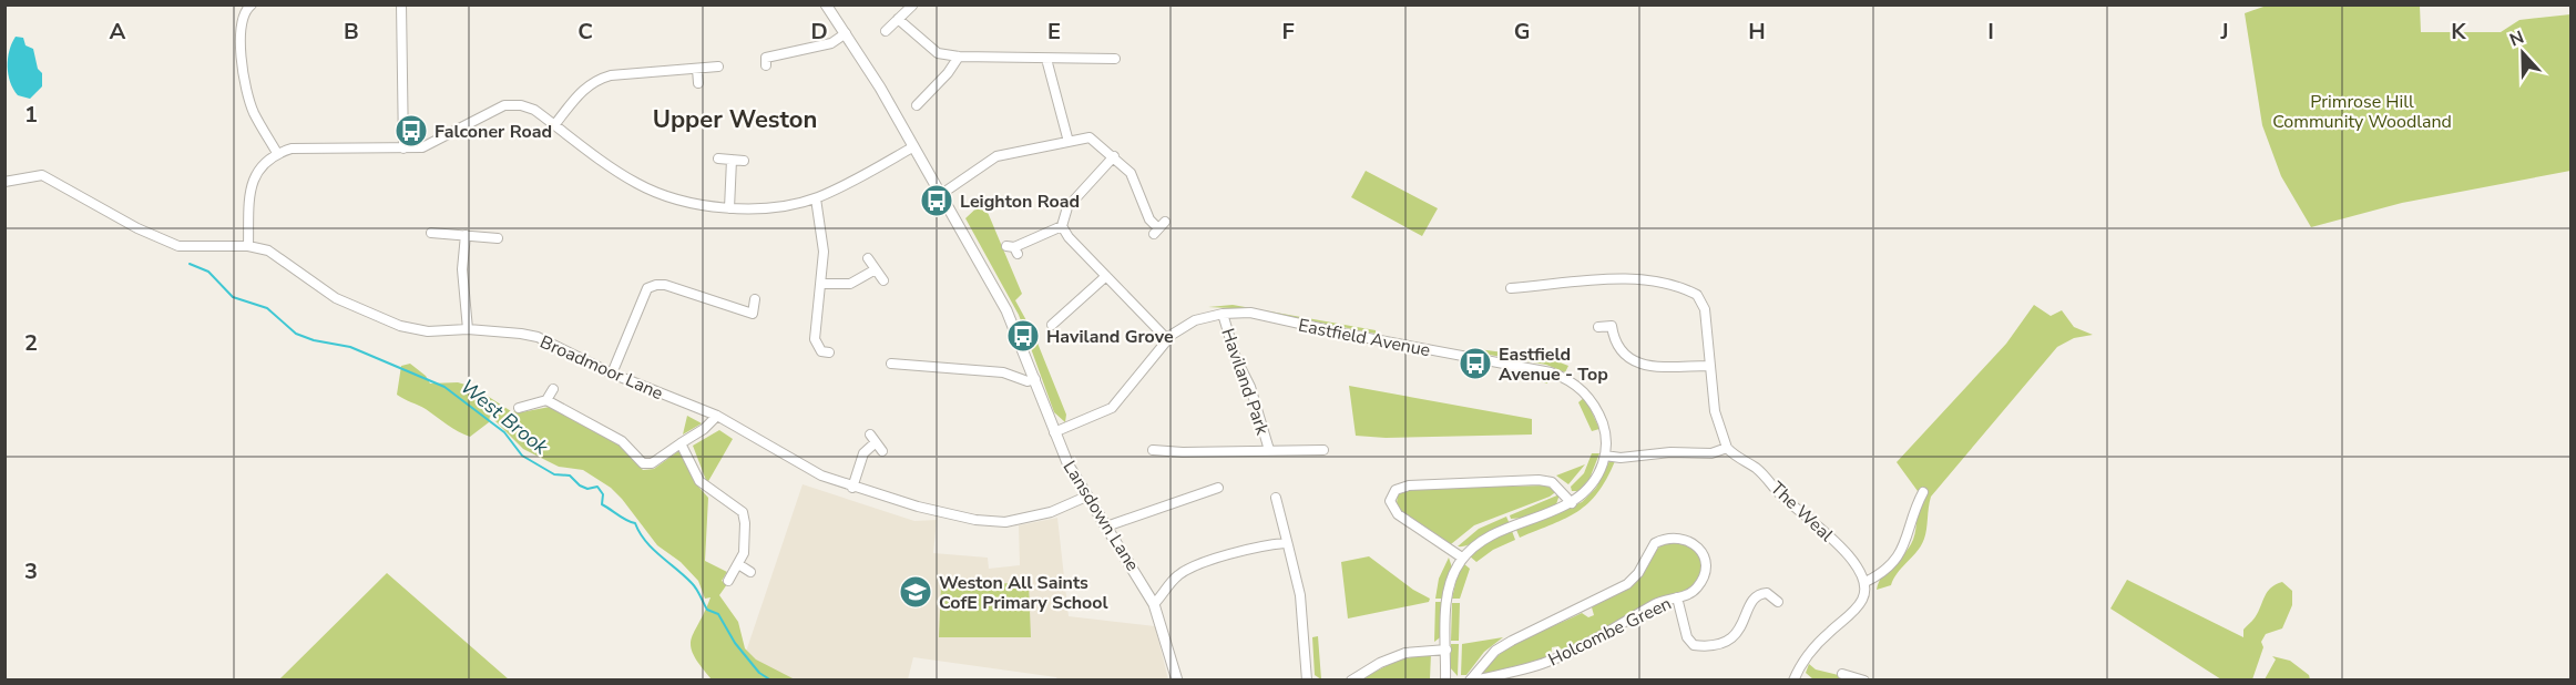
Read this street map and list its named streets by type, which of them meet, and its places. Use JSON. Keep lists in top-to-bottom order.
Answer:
{
  "streets": {
    "street": [
      "Eastfield Avenue",
      "Broadmoor Lane",
      "Haviland Park",
      "The Weal",
      "Lansdown Lane",
      "Holcombe Green"
    ]
  },
  "crossings": [
    ["Eastfield Avenue", "Haviland Park"],
    ["Eastfield Avenue", "Lansdown Lane"],
    ["Broadmoor Lane", "Lansdown Lane"]
  ],
  "districts": ["Upper Weston"],
  "water": ["West Brook"],
  "parks": ["Primrose Hill Community Woodland"],
  "places": {
    "bus stop": [
      "Falconer Road",
      "Leighton Road",
      "Haviland Grove",
      "Eastfield Avenue - Top"
    ],
    "school or university": ["Weston All Saints CofE Primary School"]
  },
  "north": "top",
  "grid": {
    "columns": [
      "A",
      "B",
      "C",
      "D",
      "E",
      "F",
      "G",
      "H",
      "I",
      "J",
      "K"
    ],
    "rows": ["1", "2", "3"]
  }
}
